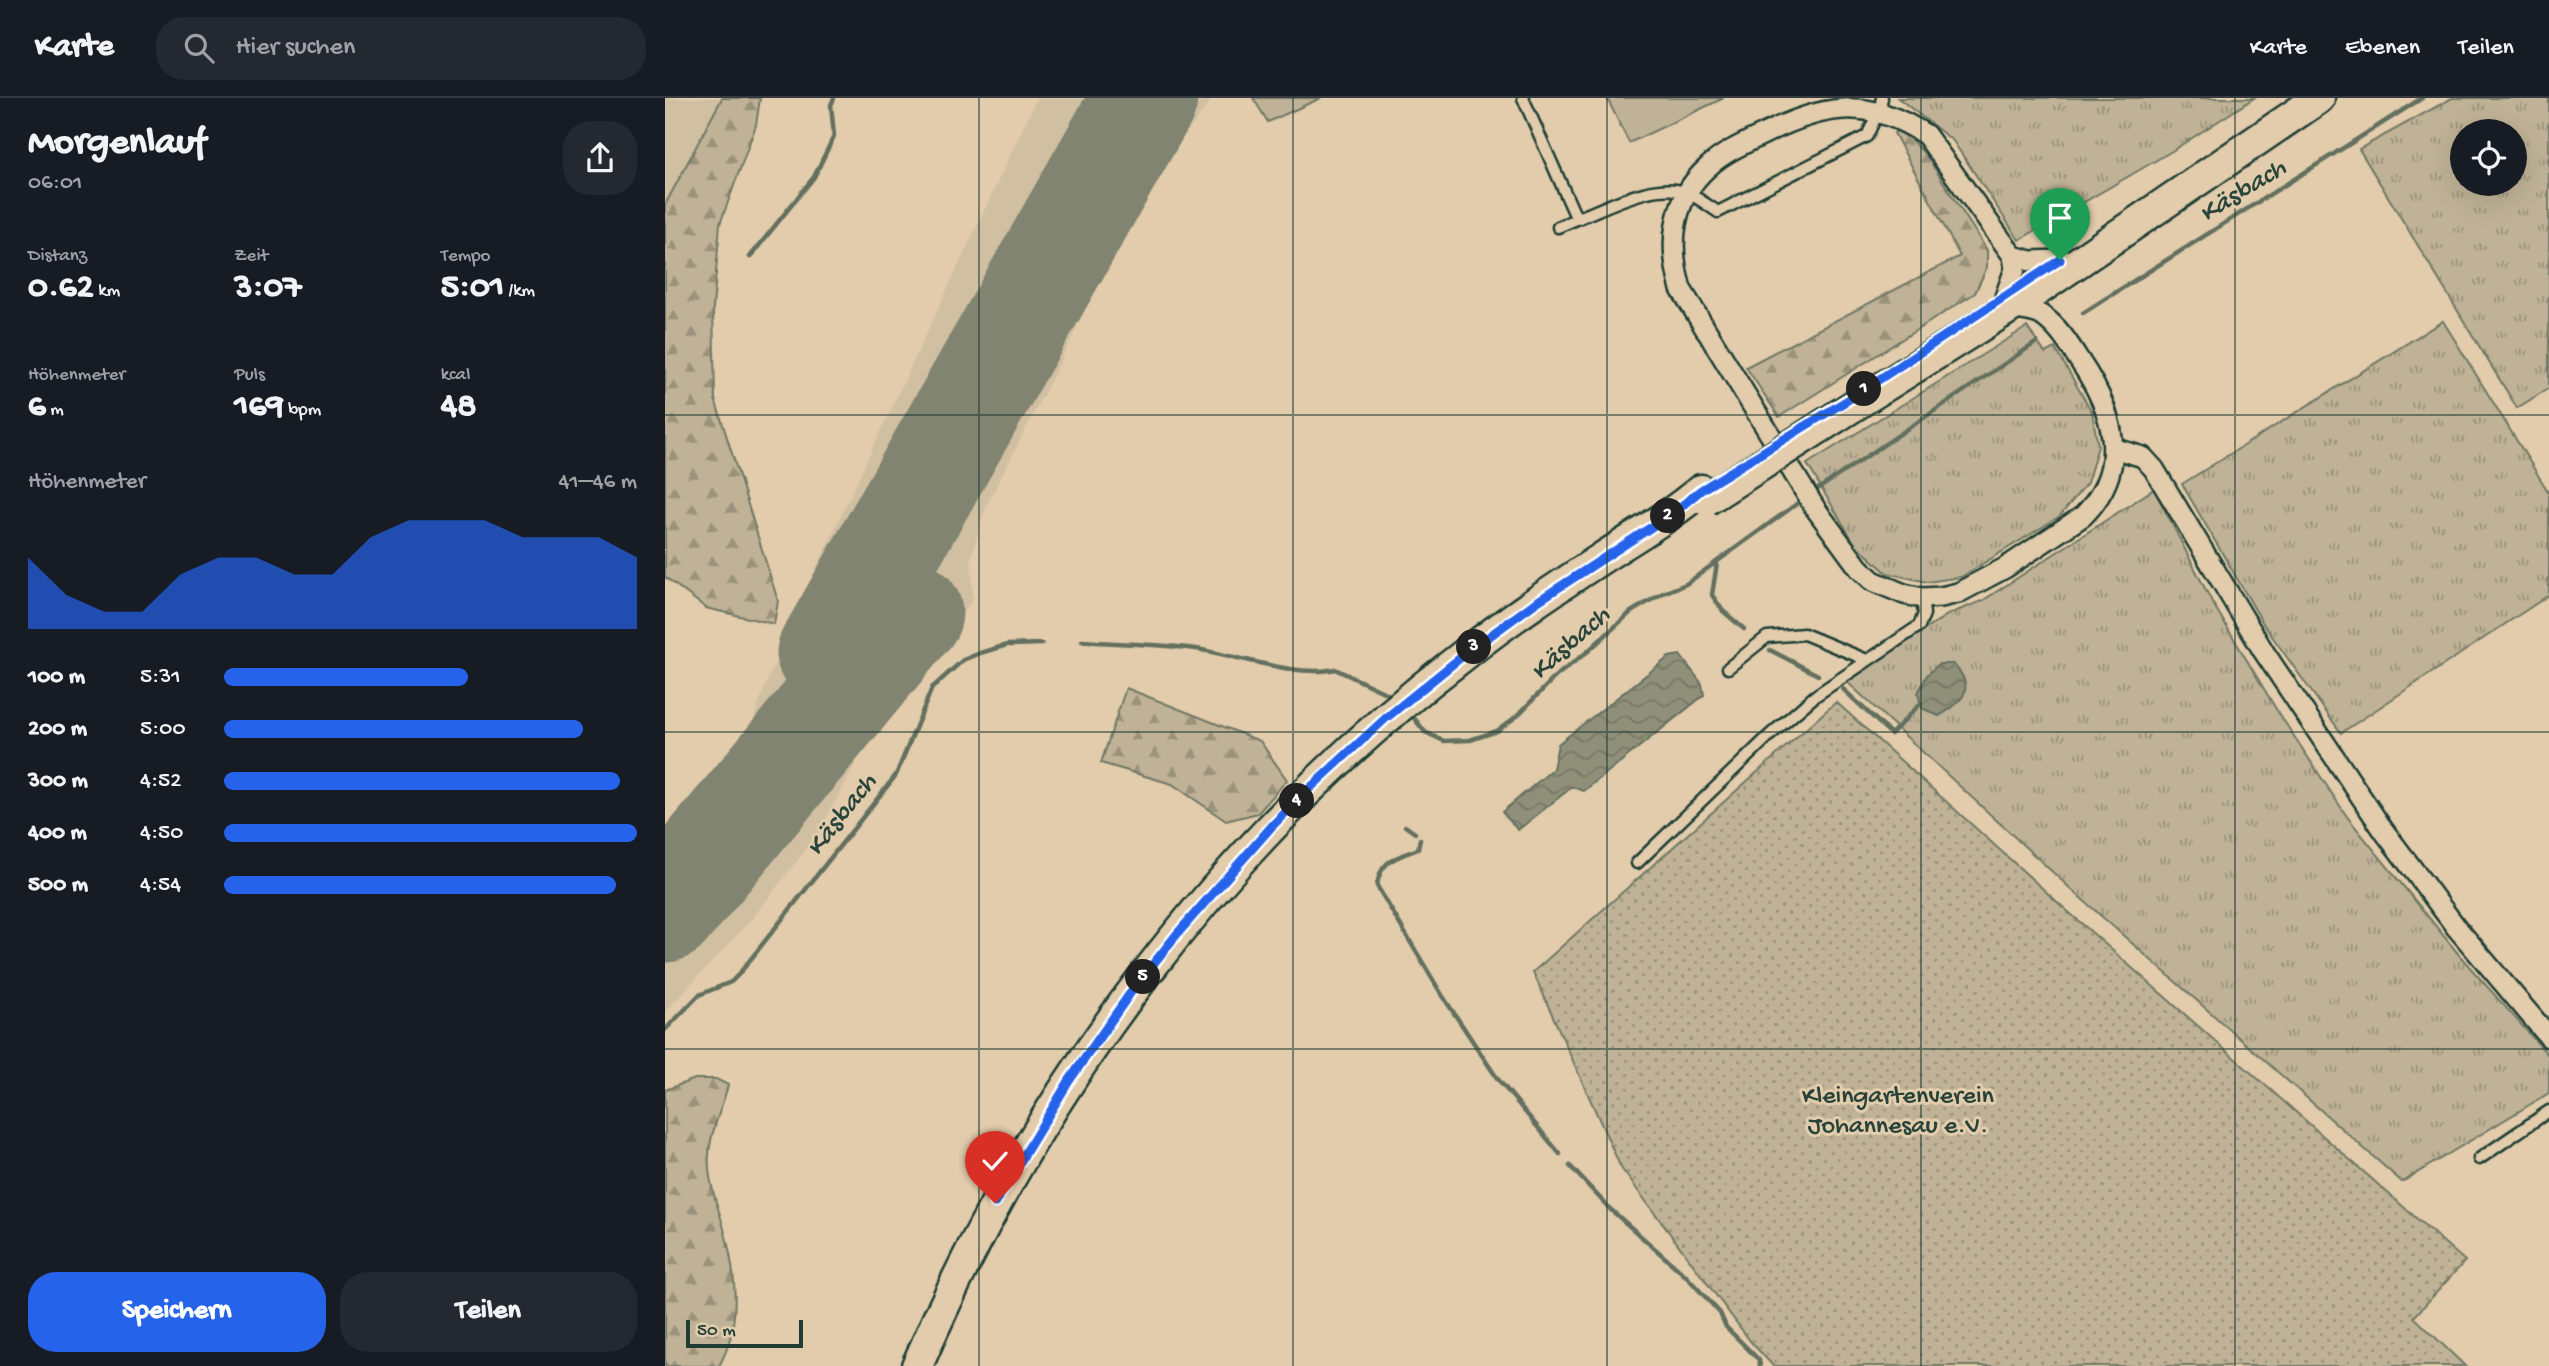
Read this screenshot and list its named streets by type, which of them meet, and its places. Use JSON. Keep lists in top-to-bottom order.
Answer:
{
  "water": ["Käsbach"],
  "parks": ["Kleingartenverein Johannesau e.V."],
  "scale_bar": "50 m",
  "page": {
    "header": "Karte",
    "search": "Hier suchen",
    "nav": ["Karte", "Ebenen", "Teilen"],
    "heading": ["Morgenlauf", "06:01"],
    "stats": [
      ["Distanz", "0.62 km"],
      ["Zeit", "3:07"],
      ["Tempo", "5:01 /km"],
      ["Höhenmeter", "6 m"],
      ["Puls", "169 bpm"],
      ["kcal", "48"]
    ],
    "pins": [
      "1",
      "2",
      "3",
      "4",
      "5"
    ],
    "chart": ["Höhenmeter", "41–46 m"],
    "list": [
      {
        "name": "100 m",
        "note": "5:31"
      },
      {
        "name": "200 m",
        "note": "5:00"
      },
      {
        "name": "300 m",
        "note": "4:52"
      },
      {
        "name": "400 m",
        "note": "4:50"
      },
      {
        "name": "500 m",
        "note": "4:54"
      }
    ],
    "buttons": ["Speichern", "Teilen"],
    "scale": "50 m"
  }
}
